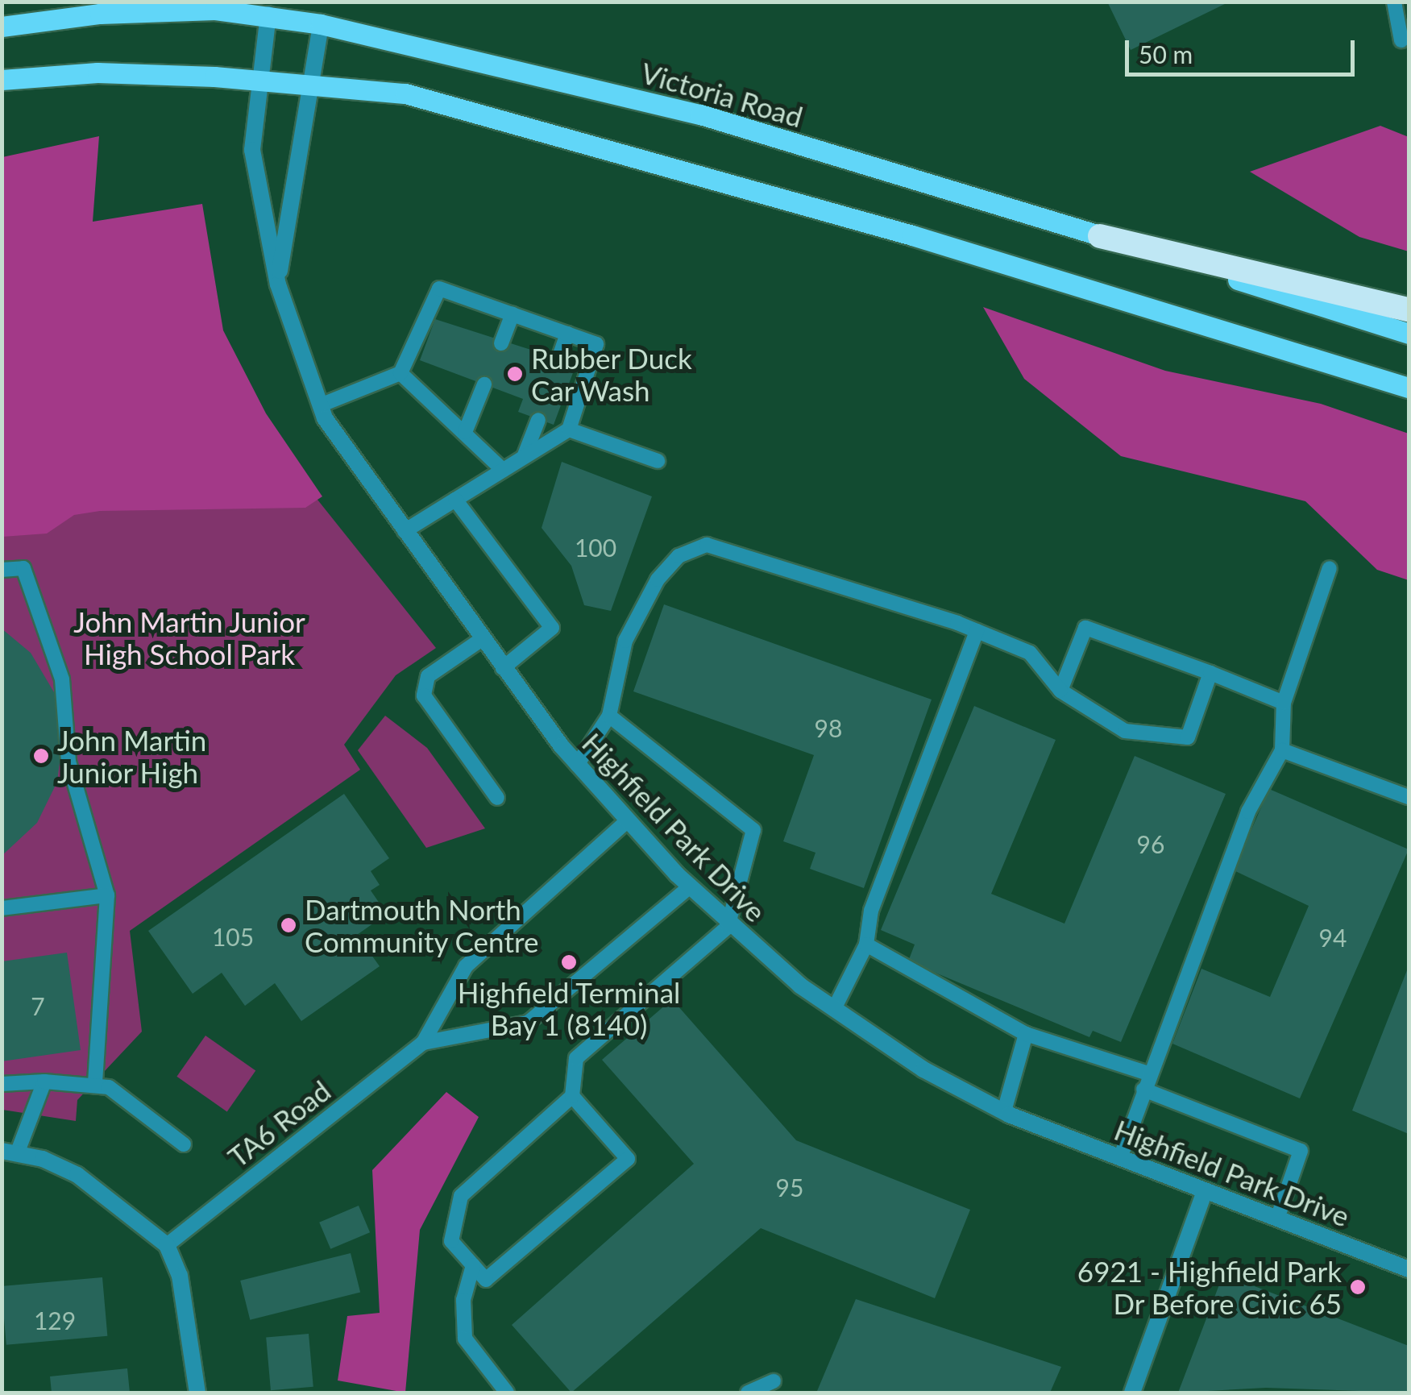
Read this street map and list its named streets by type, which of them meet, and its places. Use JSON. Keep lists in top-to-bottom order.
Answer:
{
  "streets": {
    "main road": ["Victoria Road"],
    "street": ["Highfield Park Drive"],
    "lane": ["TA6 Road"]
  },
  "crossings": [
    ["Victoria Road", "Highfield Park Drive"],
    ["Highfield Park Drive", "TA6 Road"]
  ],
  "parks": ["John Martin Junior High School Park"],
  "places": [
    "Rubber Duck Car Wash",
    "John Martin Junior High",
    "Dartmouth North Community Centre",
    "Highfield Terminal Bay 1 (8140)",
    "6921 - Highfield Park Dr Before Civic 65"
  ],
  "house_numbers": [
    "100",
    "98",
    "96",
    "105",
    "94",
    "7",
    "95",
    "129"
  ],
  "scale_bar": "50 m"
}
